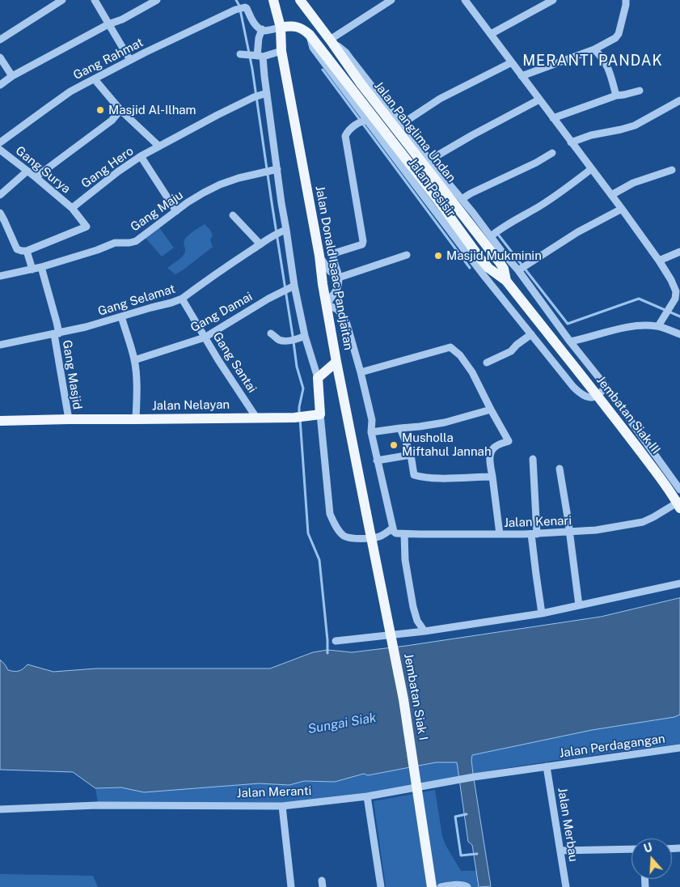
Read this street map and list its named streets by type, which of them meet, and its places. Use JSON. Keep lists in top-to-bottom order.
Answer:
{
  "streets": {
    "main road": [
      "Jalan Panglima Undan",
      "Jalan Donald Isaac Pandjaitan",
      "Jalan Nelayan",
      "Jembatan Siak III",
      "Jembatan Siak I"
    ],
    "street": [
      "Gang Rahmat",
      "Gang Hero",
      "Gang Surya",
      "Jalan Pesisir",
      "Gang Maju",
      "Gang Selamat",
      "Gang Damai",
      "Gang Santai",
      "Gang Masjid",
      "Jalan Kenari",
      "Jalan Perdagangan",
      "Jalan Meranti",
      "Jalan Merbau"
    ]
  },
  "crossings": [
    ["Jalan Panglima Undan", "Jalan Pesisir"],
    ["Jalan Panglima Undan", "Jalan Donald Isaac Pandjaitan"],
    ["Jalan Panglima Undan", "Jembatan Siak III"],
    ["Gang Hero", "Gang Surya"],
    ["Gang Maju", "Gang Masjid"],
    ["Jalan Donald Isaac Pandjaitan", "Jembatan Siak I"],
    ["Gang Selamat", "Gang Santai"],
    ["Gang Selamat", "Gang Masjid"],
    ["Gang Damai", "Gang Santai"],
    ["Gang Santai", "Jalan Nelayan"],
    ["Gang Masjid", "Jalan Nelayan"],
    ["Jalan Perdagangan", "Jalan Meranti"],
    ["Jalan Perdagangan", "Jalan Merbau"],
    ["Jalan Meranti", "Jalan Merbau"]
  ],
  "districts": ["MERANTI PANDAK"],
  "water": ["Sungai Siak"],
  "places": ["Masjid Al-Ilham", "Masjid Mukminin", "Musholla Miftahul Jannah"],
  "north": "top"
}
